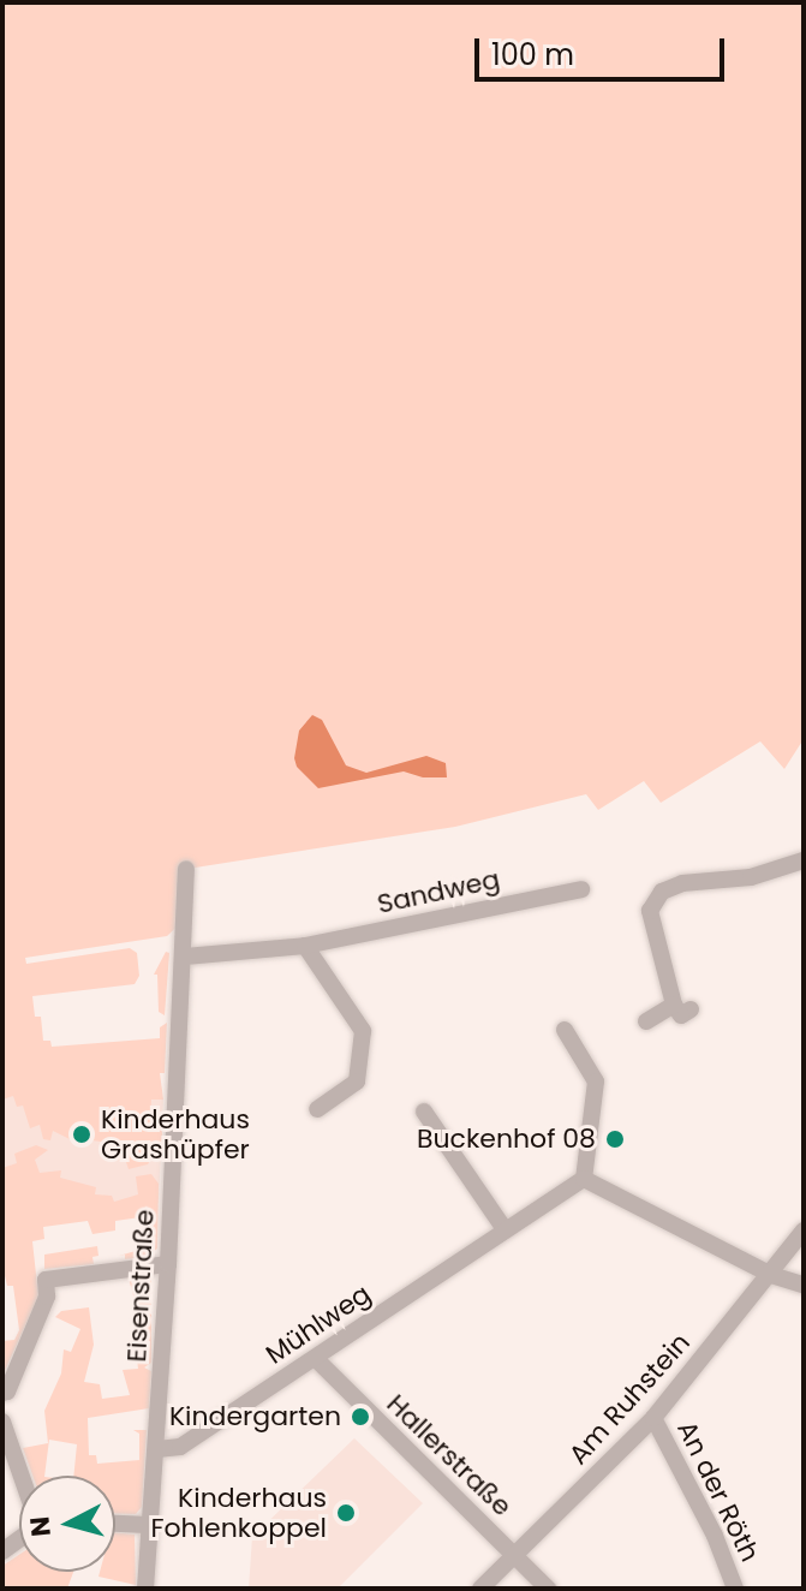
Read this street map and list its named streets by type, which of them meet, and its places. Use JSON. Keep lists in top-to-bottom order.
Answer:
{
  "streets": {
    "street": [
      "Sandweg",
      "Eisenstraße",
      "Mühlweg",
      "Am Ruhstein",
      "Hallerstraße",
      "An der Röth"
    ]
  },
  "crossings": [
    ["Sandweg", "Eisenstraße"],
    ["Eisenstraße", "Mühlweg"],
    ["Mühlweg", "Hallerstraße"],
    ["Am Ruhstein", "Hallerstraße"],
    ["Am Ruhstein", "An der Röth"]
  ],
  "places": [
    "Kinderhaus Grashüpfer",
    "Buckenhof 08",
    "Kindergarten",
    "Kinderhaus Fohlenkoppel"
  ],
  "scale_bar": "100 m",
  "north": "left"
}
